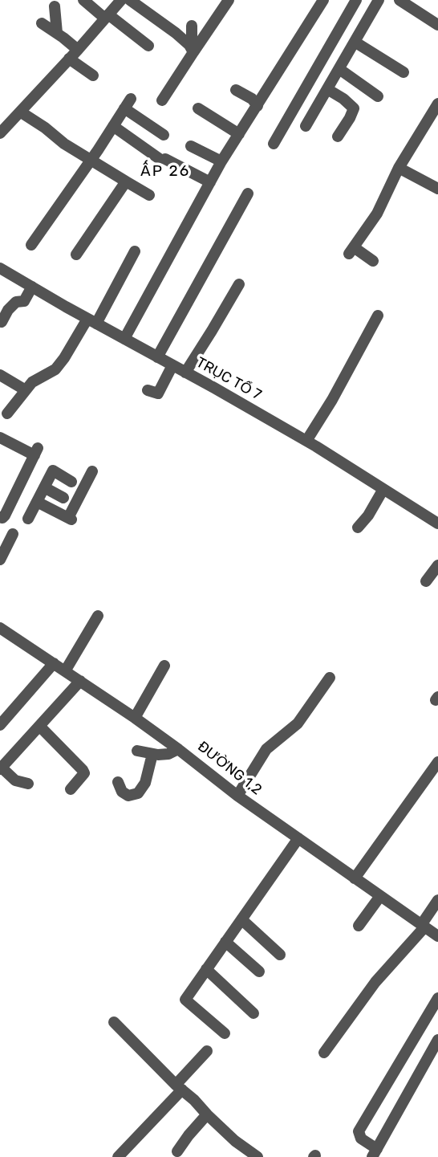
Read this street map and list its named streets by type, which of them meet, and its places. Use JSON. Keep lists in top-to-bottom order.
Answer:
{
  "streets": {
    "street": ["TRỤC TỔ 7", "ĐƯỜNG 1,2"]
  },
  "districts": ["ẤP 26"]
}
